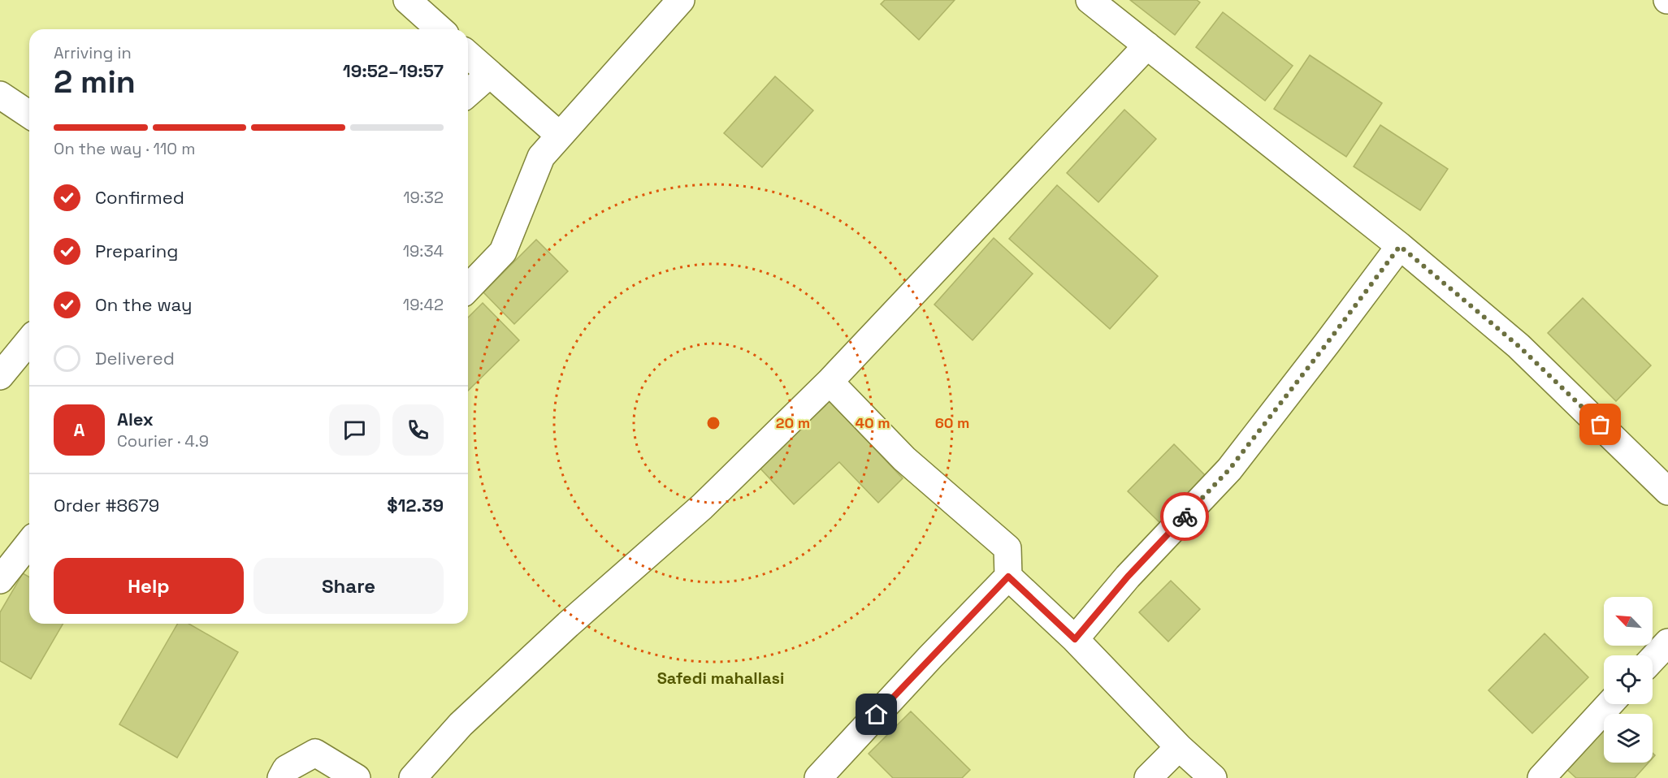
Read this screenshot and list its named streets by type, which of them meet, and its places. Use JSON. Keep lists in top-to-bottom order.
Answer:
{
  "districts": ["Safedi mahallasi"],
  "north": "top left",
  "page": {
    "heading": ["2 min", "Arriving in", "19:52–19:57"],
    "panel": [
      "Alex",
      "Courier · 4.9",
      "Order #8679",
      "$12.39"
    ],
    "bar": "On the way · 110 m",
    "list": [
      ["Confirmed", "19:32"],
      ["Preparing", "19:34"],
      ["On the way", "19:42"],
      "Delivered"
    ],
    "round": "A",
    "buttons": ["Help", "Share"]
  },
  "rings": ["20 m", "40 m", "60 m"]
}
